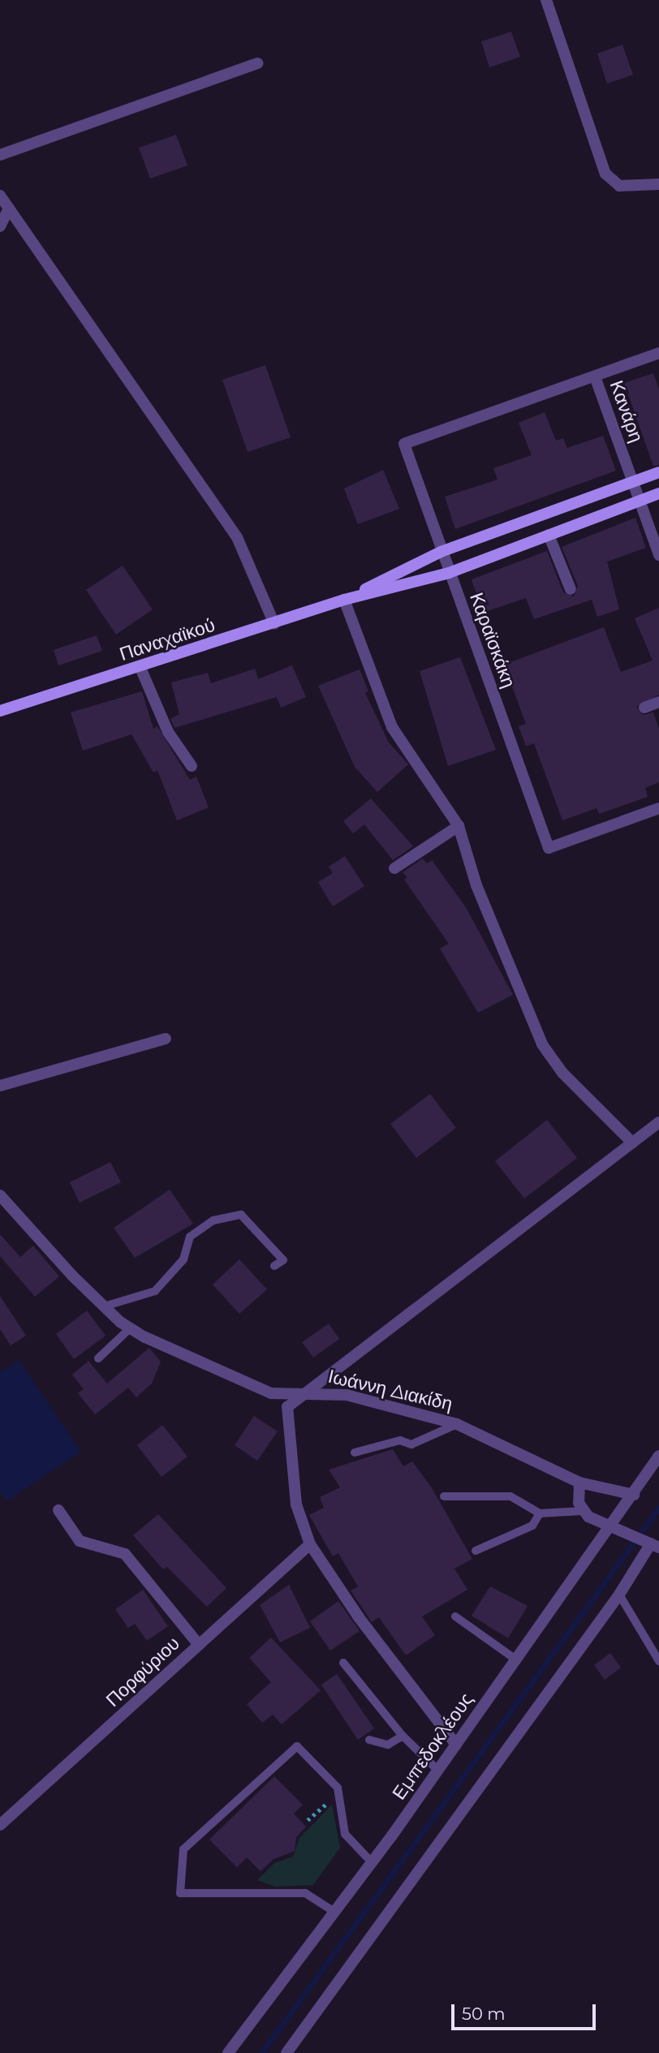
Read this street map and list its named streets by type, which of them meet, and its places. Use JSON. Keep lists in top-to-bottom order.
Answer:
{
  "streets": {
    "main road": ["Παναχαϊκού"],
    "street": [
      "Κανάρη",
      "Καραϊσκάκη",
      "Ιωάννη Διακίδη",
      "Πορφύριου",
      "Εμπεδοκλέους"
    ]
  },
  "crossings": [
    ["Κανάρη", "Παναχαϊκού"],
    ["Κανάρη", "Καραϊσκάκη"],
    ["Παναχαϊκού", "Καραϊσκάκη"],
    ["Ιωάννη Διακίδη", "Εμπεδοκλέους"]
  ],
  "scale_bar": "50 m"
}
